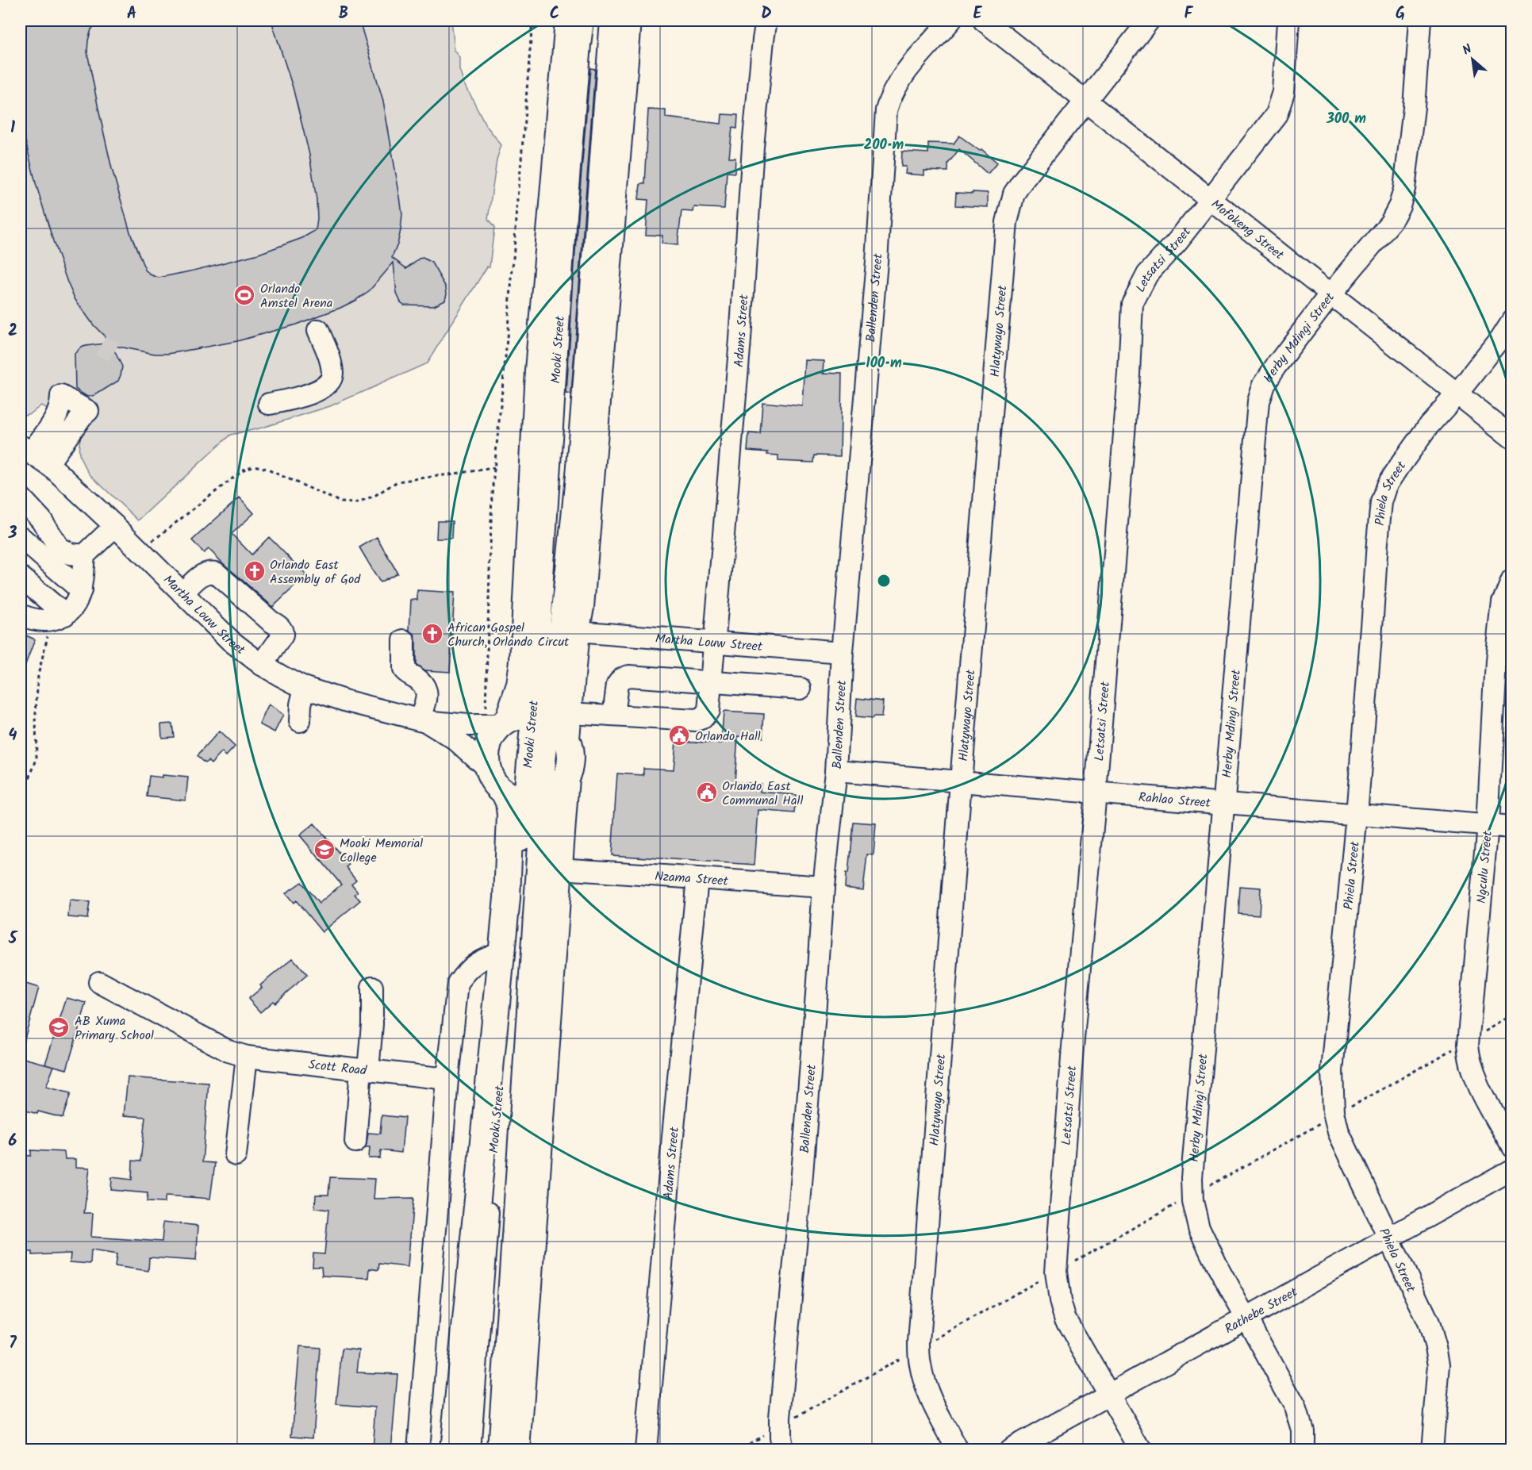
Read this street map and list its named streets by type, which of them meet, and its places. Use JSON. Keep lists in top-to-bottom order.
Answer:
{
  "streets": {
    "main road": ["Mooki Street"],
    "street": [
      "Mofokeng Street",
      "Letsatsi Street",
      "Ballenden Street",
      "Adams Street",
      "Hlatywayo Street",
      "Herby Mdingi Street",
      "Phiela Street",
      "Martha Louw Street",
      "Rahlao Street",
      "Ngculu Street",
      "Nzama Street",
      "Scott Road",
      "Rathebe Street"
    ]
  },
  "crossings": [
    ["Mofokeng Street", "Letsatsi Street"],
    ["Mofokeng Street", "Hlatywayo Street"],
    ["Mofokeng Street", "Herby Mdingi Street"],
    ["Mofokeng Street", "Phiela Street"],
    ["Letsatsi Street", "Rahlao Street"],
    ["Letsatsi Street", "Rathebe Street"],
    ["Ballenden Street", "Martha Louw Street"],
    ["Ballenden Street", "Rahlao Street"],
    ["Ballenden Street", "Nzama Street"],
    ["Adams Street", "Martha Louw Street"],
    ["Adams Street", "Nzama Street"],
    ["Hlatywayo Street", "Rahlao Street"],
    ["Herby Mdingi Street", "Rahlao Street"],
    ["Herby Mdingi Street", "Rathebe Street"],
    ["Mooki Street", "Martha Louw Street"],
    ["Phiela Street", "Rahlao Street"],
    ["Phiela Street", "Rathebe Street"],
    ["Rahlao Street", "Ngculu Street"]
  ],
  "places": {
    "sports": ["Orlando Amstel Arena"],
    "church": ["Orlando East Assembly of God", "African Gospel Church, Orlando Circut"],
    "public building": ["Orlando Hall", "Orlando East Communal Hall"],
    "school or university": ["Mooki Memorial College", "AB Xuma Primary School"]
  },
  "north": "top left",
  "grid": {
    "columns": [
      "A",
      "B",
      "C",
      "D",
      "E",
      "F",
      "G"
    ],
    "rows": [
      "1",
      "2",
      "3",
      "4",
      "5",
      "6",
      "7"
    ]
  },
  "rings": ["300 m", "200 m", "100 m"]
}
